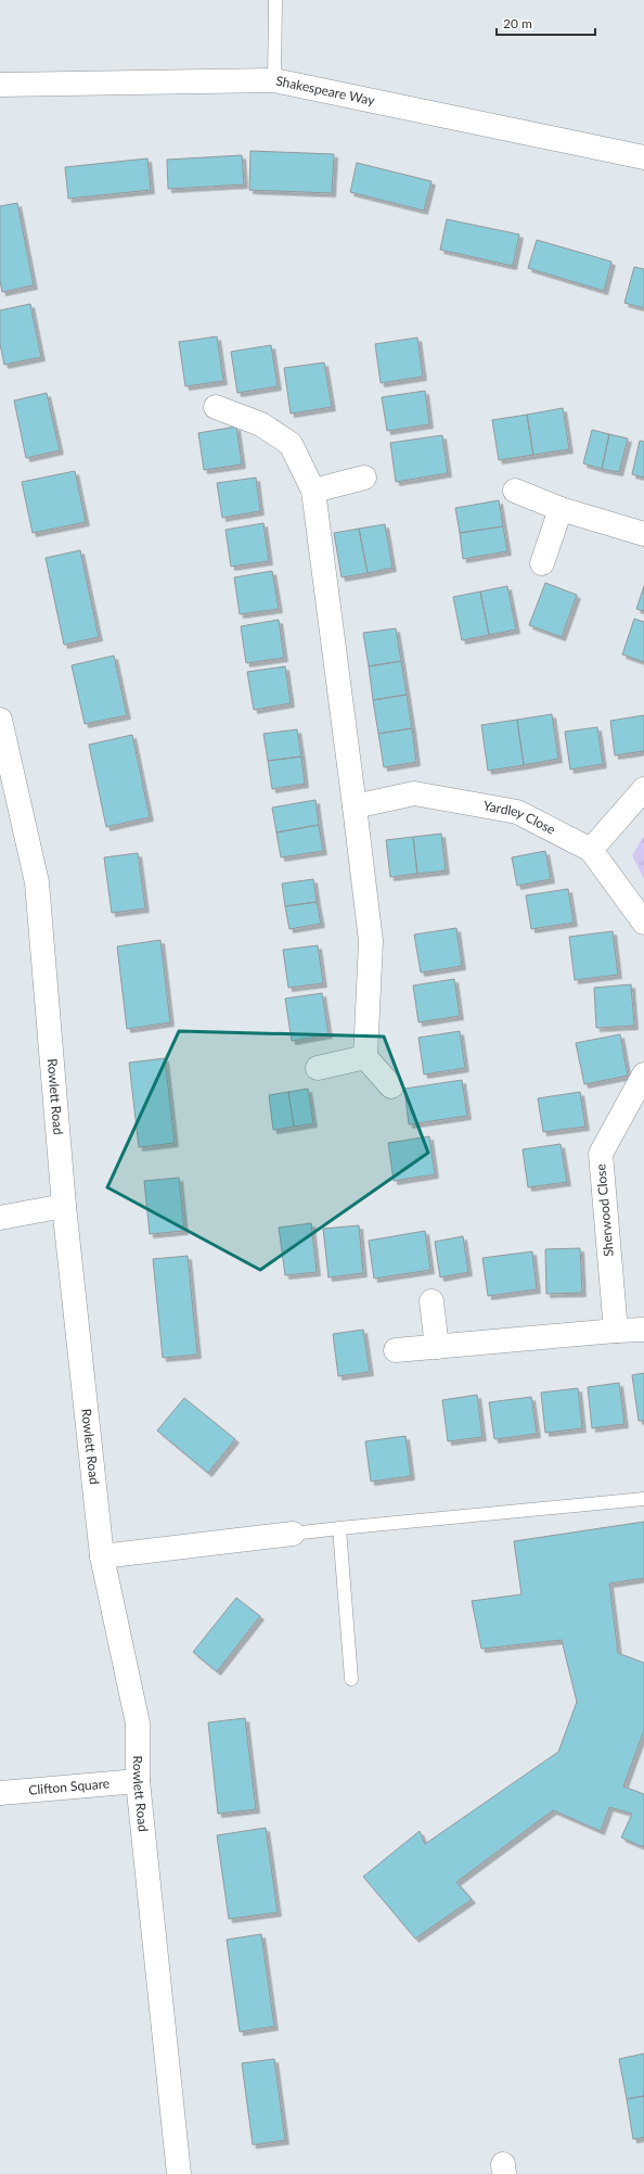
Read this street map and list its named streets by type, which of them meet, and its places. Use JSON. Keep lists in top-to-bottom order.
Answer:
{
  "streets": {
    "street": [
      "Shakespeare Way",
      "Yardley Close",
      "Rowlett Road",
      "Sherwood Close",
      "Clifton Square"
    ]
  },
  "crossings": [
    ["Rowlett Road", "Clifton Square"]
  ],
  "scale_bar": "20 m"
}
